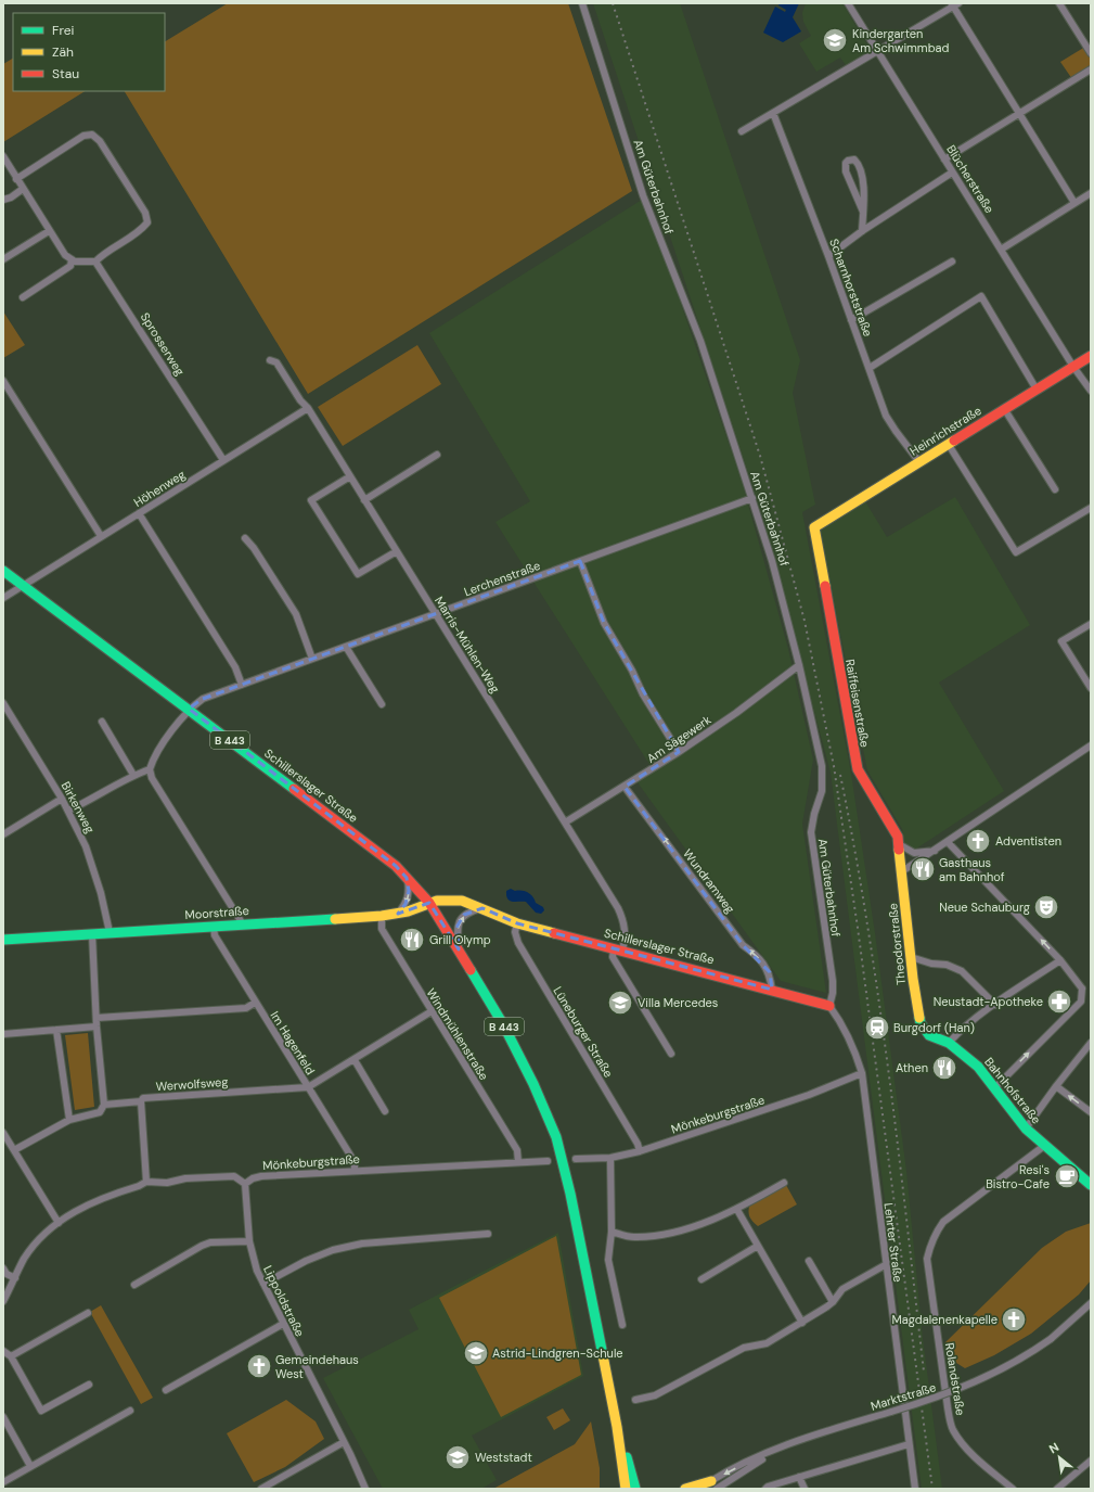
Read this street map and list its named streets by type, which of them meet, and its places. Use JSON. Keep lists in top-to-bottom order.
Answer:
{
  "streets": {
    "street": [
      "Blücherstraße",
      "Am Güterbahnhof",
      "Scharnhorststraße",
      "Sprosserweg",
      "Heinrichstraße",
      "Höhenweg",
      "Lerchenstraße",
      "Marris-Mühlen-Weg",
      "Raiffeisenstraße",
      "Am Sägewerk",
      "B 443",
      "Schillerslager Straße",
      "Birkenweg",
      "Wundramweg",
      "Moorstraße",
      "Theodorstraße",
      "Lüneburger Straße",
      "Windmühlenstraße",
      "Im Hagenfeld",
      "Werwolfsweg",
      "Bahnhofstraße",
      "Mönkeburgstraße",
      "Lehrter Straße",
      "Lippoldstraße",
      "Rolandstraße",
      "Marktstraße"
    ]
  },
  "crossings": [
    ["Blücherstraße", "Heinrichstraße"],
    ["Am Güterbahnhof", "Lerchenstraße"],
    ["Am Güterbahnhof", "Am Sägewerk"],
    ["Am Güterbahnhof", "Schillerslager Straße"],
    ["Am Güterbahnhof", "Lehrter Straße"],
    ["Scharnhorststraße", "Heinrichstraße"],
    ["Sprosserweg", "Höhenweg"],
    ["Heinrichstraße", "Raiffeisenstraße"],
    ["Höhenweg", "Marris-Mühlen-Weg"],
    ["Höhenweg", "B 443"],
    ["Höhenweg", "Schillerslager Straße"],
    ["Lerchenstraße", "Marris-Mühlen-Weg"],
    ["Lerchenstraße", "Schillerslager Straße"],
    ["Marris-Mühlen-Weg", "Am Sägewerk"],
    ["Marris-Mühlen-Weg", "Schillerslager Straße"],
    ["Raiffeisenstraße", "Theodorstraße"],
    ["Am Sägewerk", "Wundramweg"],
    ["B 443", "Schillerslager Straße"],
    ["B 443", "Moorstraße"],
    ["Schillerslager Straße", "Wundramweg"],
    ["Schillerslager Straße", "Moorstraße"],
    ["Schillerslager Straße", "Lüneburger Straße"],
    ["Schillerslager Straße", "Lehrter Straße"],
    ["Birkenweg", "Moorstraße"],
    ["Moorstraße", "Windmühlenstraße"],
    ["Moorstraße", "Im Hagenfeld"],
    ["Theodorstraße", "Bahnhofstraße"],
    ["Lüneburger Straße", "Mönkeburgstraße"],
    ["Windmühlenstraße", "Mönkeburgstraße"],
    ["Im Hagenfeld", "Werwolfsweg"],
    ["Im Hagenfeld", "Mönkeburgstraße"],
    ["Bahnhofstraße", "Rolandstraße"],
    ["Mönkeburgstraße", "Lehrter Straße"],
    ["Mönkeburgstraße", "Lippoldstraße"]
  ],
  "one_way": ["Wundramweg"],
  "places": {
    "school or university": [
      "Kindergarten Am Schwimmbad",
      "Villa Mercedes",
      "Astrid-Lindgren-Schule",
      "Weststadt"
    ],
    "church": ["Adventisten", "Magdalenenkapelle", "Gemeindehaus West"],
    "restaurant": ["Gasthaus am Bahnhof", "Grill Olymp", "Athen"],
    "theatre": ["Neue Schauburg"],
    "pharmacy": ["Neustadt-Apotheke"],
    "station": ["Burgdorf (Han)"],
    "cafe": ["Resi's Bistro-Cafe"]
  },
  "legend": ["Frei", "Zäh", "Stau"],
  "north": "top left"
}
